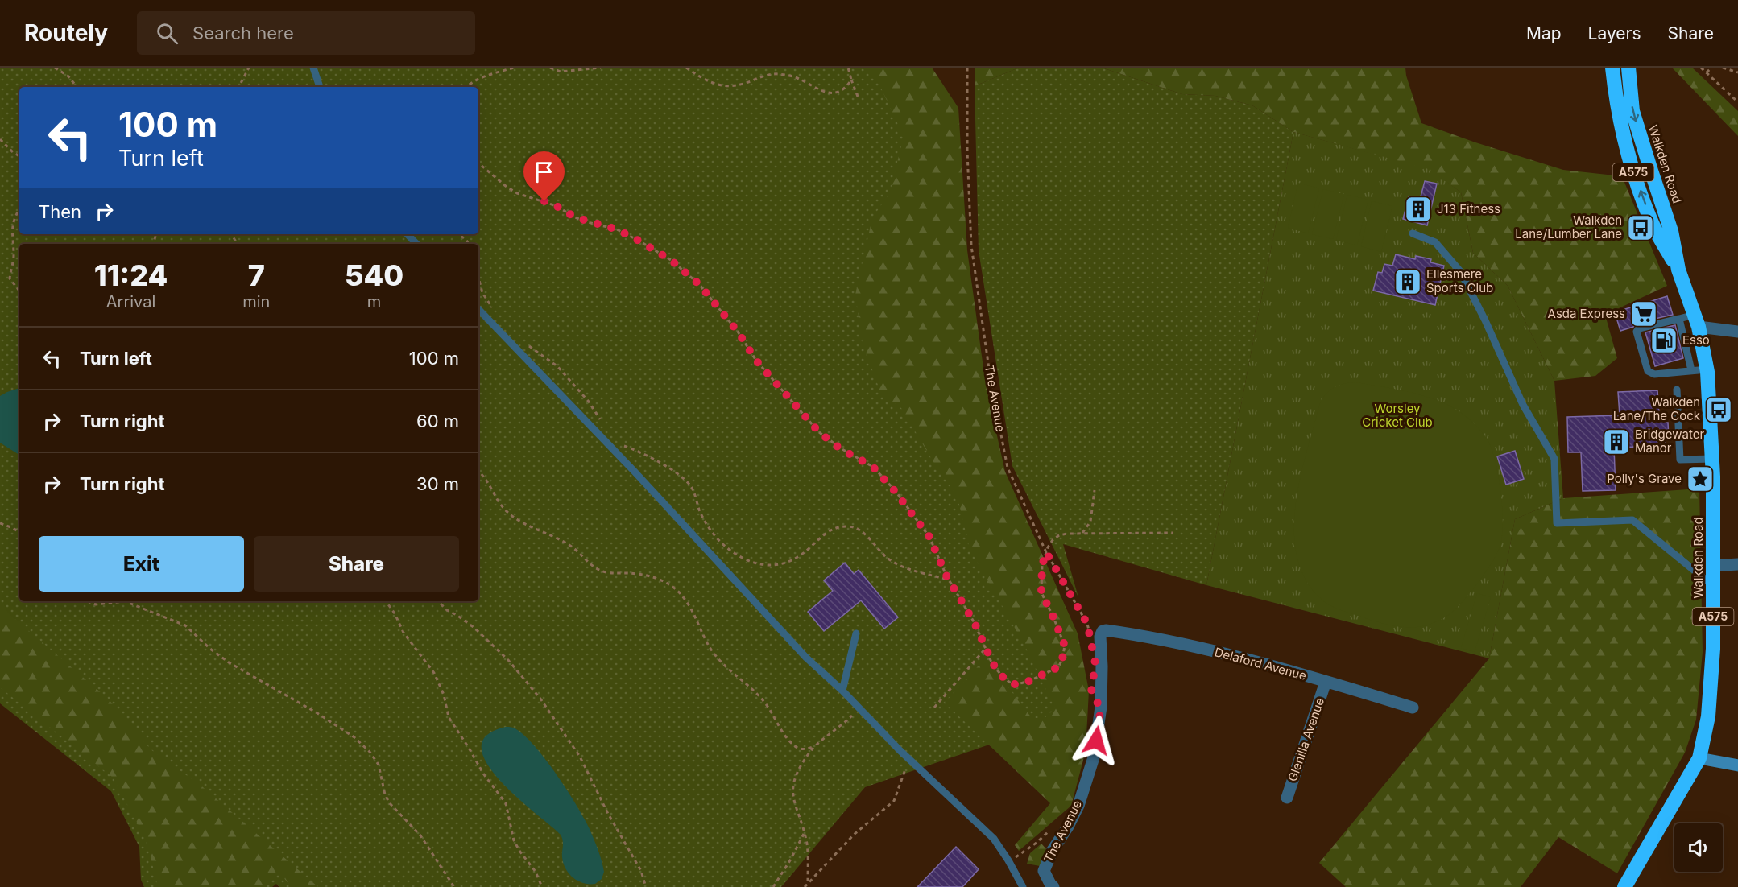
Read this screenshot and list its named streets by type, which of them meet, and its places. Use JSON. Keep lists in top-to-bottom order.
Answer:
{
  "streets": {
    "highway": ["Walkden Road", "A575"],
    "street": ["The Avenue", "Delaford Avenue", "Glenilla Avenue"]
  },
  "crossings": [
    ["The Avenue", "Delaford Avenue"],
    ["Delaford Avenue", "Glenilla Avenue"]
  ],
  "parks": ["Worsley Cricket Club"],
  "places": {
    "building": ["J13 Fitness", "Ellesmere Sports Club", "Bridgewater Manor"],
    "bus stop": ["Walkden Lane/Lumber Lane", "Walkden Lane/The Cock"],
    "supermarket": ["Asda Express"],
    "fuel station": ["Esso"],
    "place": ["Polly's Grave"]
  },
  "page": {
    "header": "Routely",
    "search": "Search here",
    "nav": ["Map", "Layers", "Share"],
    "turn": ["100 m", "Turn left"],
    "then": "Then",
    "eta": [
      "11:24",
      "Arrival",
      "7",
      "min",
      "540",
      "m"
    ],
    "list": [
      {
        "name": "Turn left",
        "value": "100 m"
      },
      {
        "name": "Turn right",
        "value": "60 m"
      },
      {
        "name": "Turn right",
        "value": "30 m"
      }
    ],
    "buttons": ["Exit", "Share"]
  }
}
